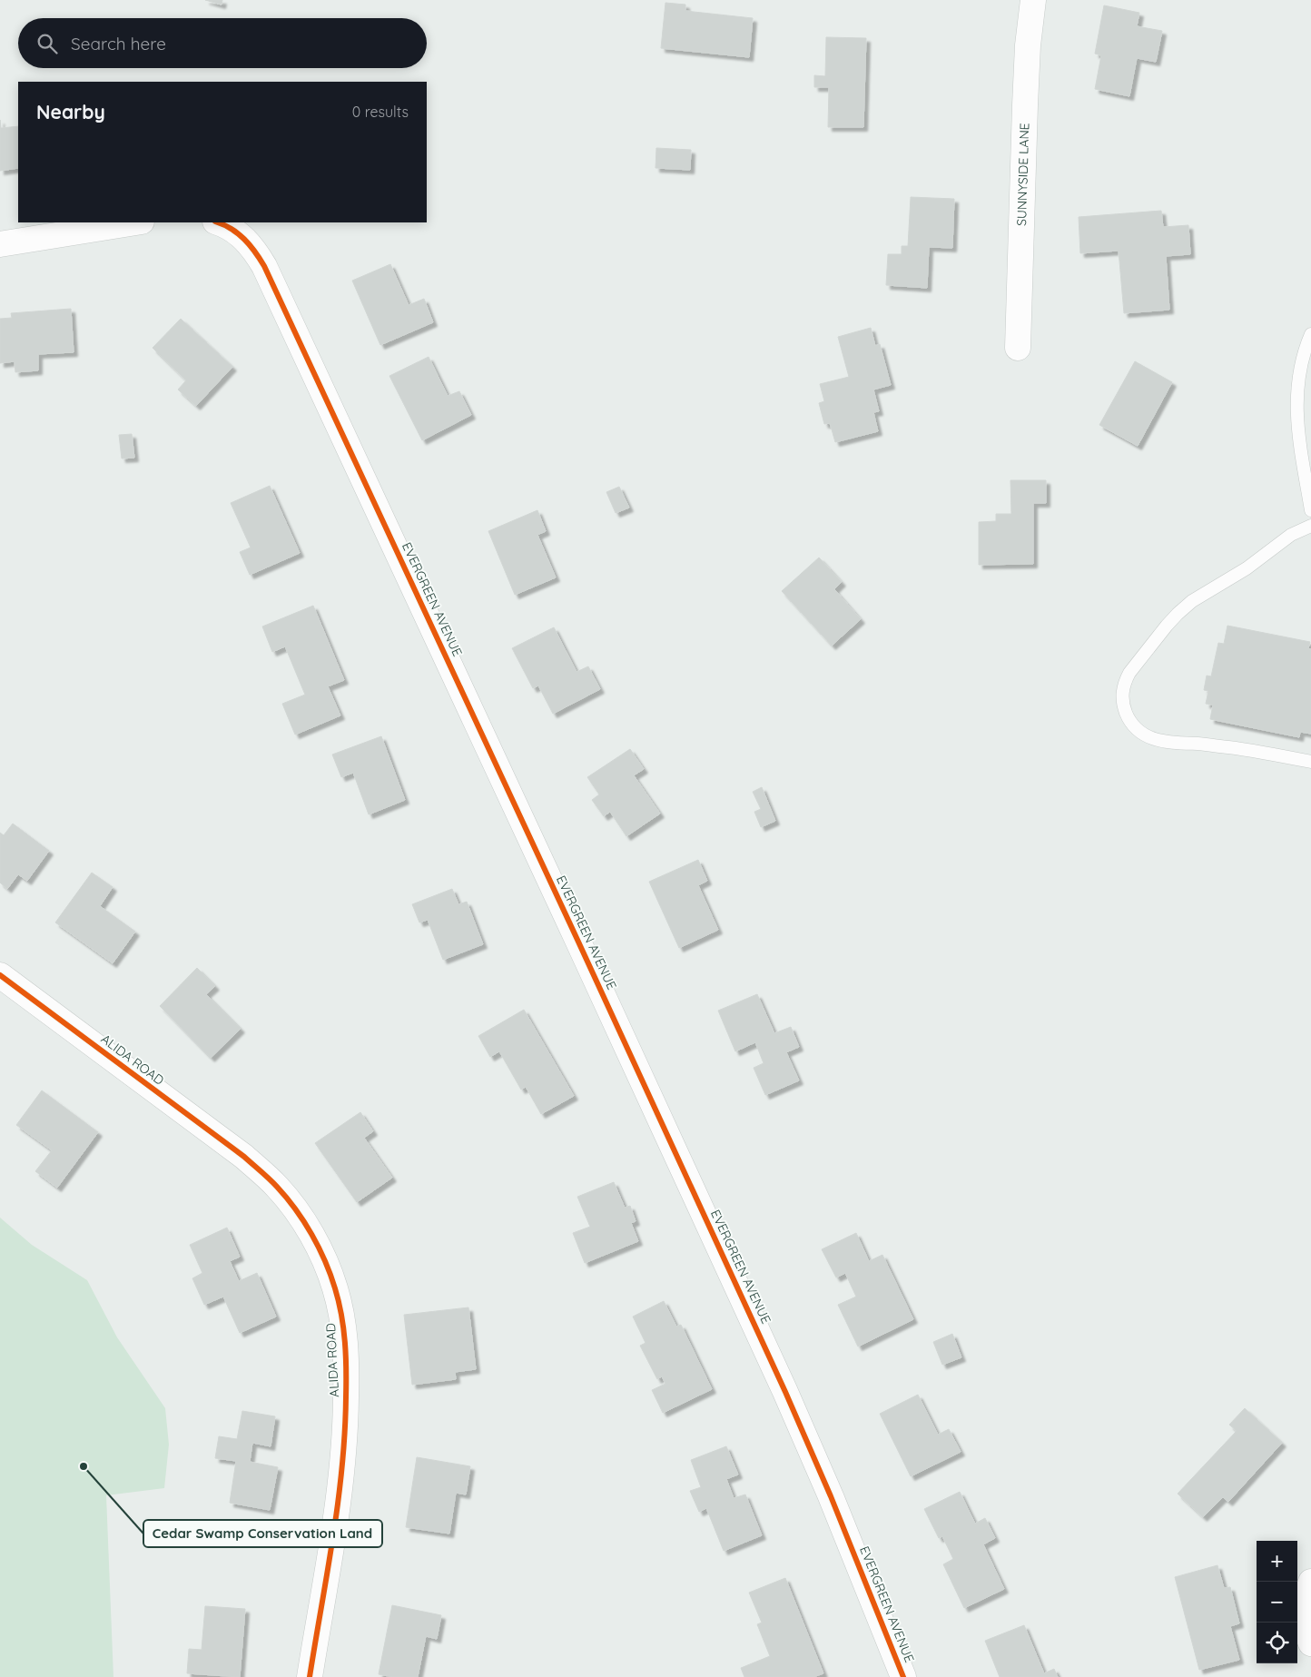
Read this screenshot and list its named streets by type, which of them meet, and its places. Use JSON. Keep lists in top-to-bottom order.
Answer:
{
  "streets": {
    "street": ["SUNNYSIDE LANE", "EVERGREEN AVENUE", "ALIDA ROAD"]
  },
  "places": ["Cedar Swamp Conservation Land"],
  "page": {
    "search": "Search here",
    "heading": ["Nearby", "0 results"],
    "map_buttons": ["+", "−"]
  }
}
